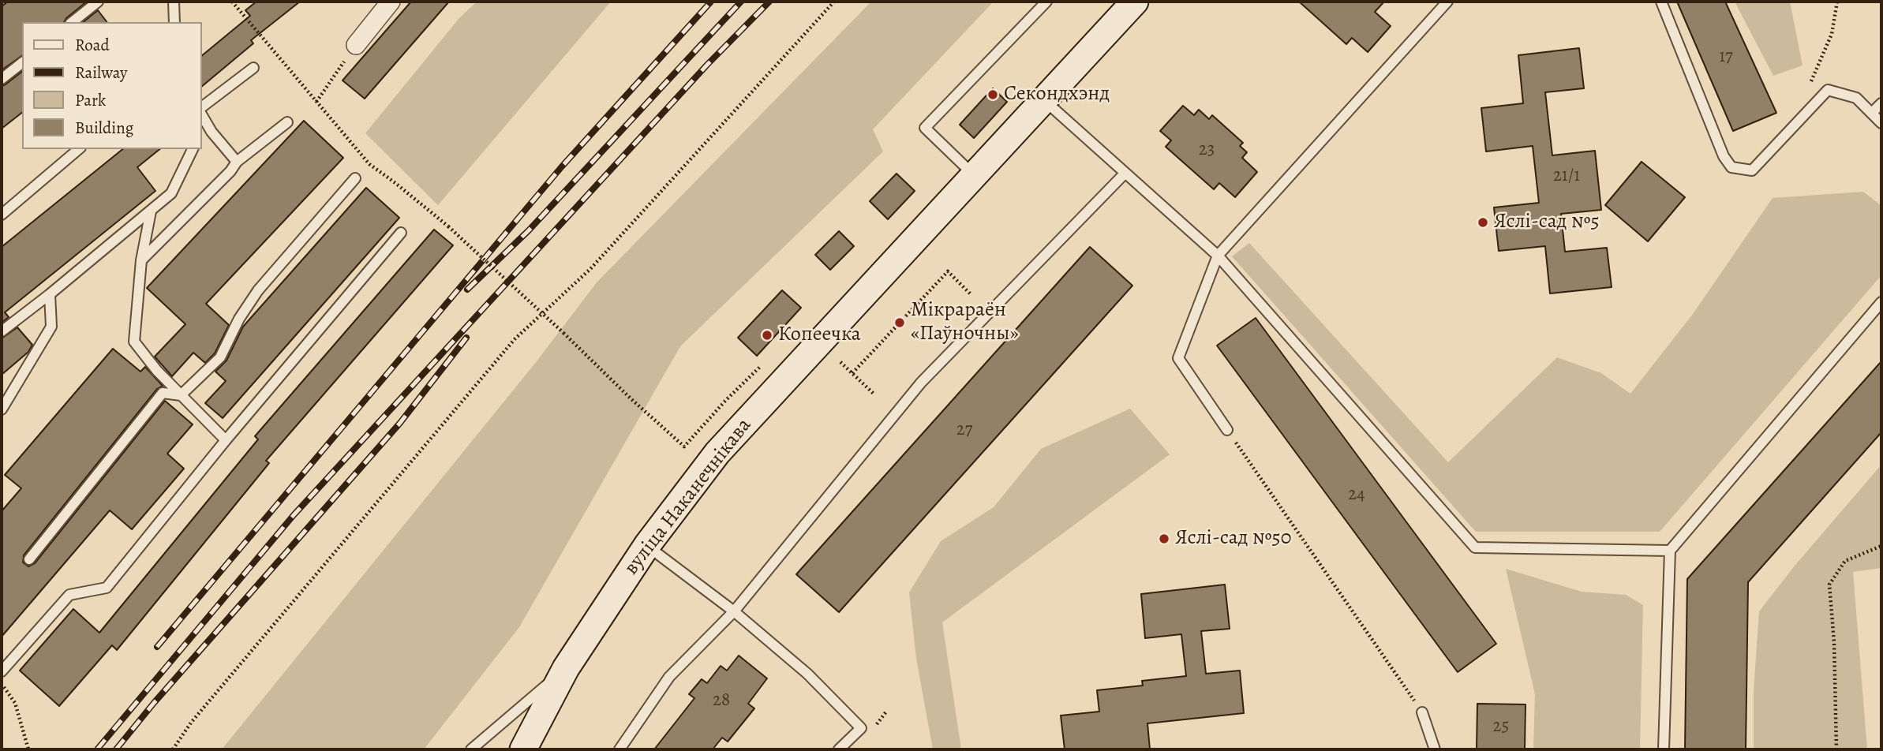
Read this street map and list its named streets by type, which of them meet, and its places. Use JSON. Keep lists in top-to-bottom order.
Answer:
{
  "streets": {
    "main road": ["вуліца Наканечнікава"]
  },
  "places": [
    "Секондхэнд",
    "Яслі-сад №5",
    "Мікрараён «Паўночны»",
    "Копеечка",
    "Яслі-сад №50"
  ],
  "house_numbers": [
    "17",
    "23",
    "21/1",
    "27",
    "24",
    "28",
    "25"
  ],
  "legend": [
    "Road",
    "Railway",
    "Park",
    "Building"
  ]
}
